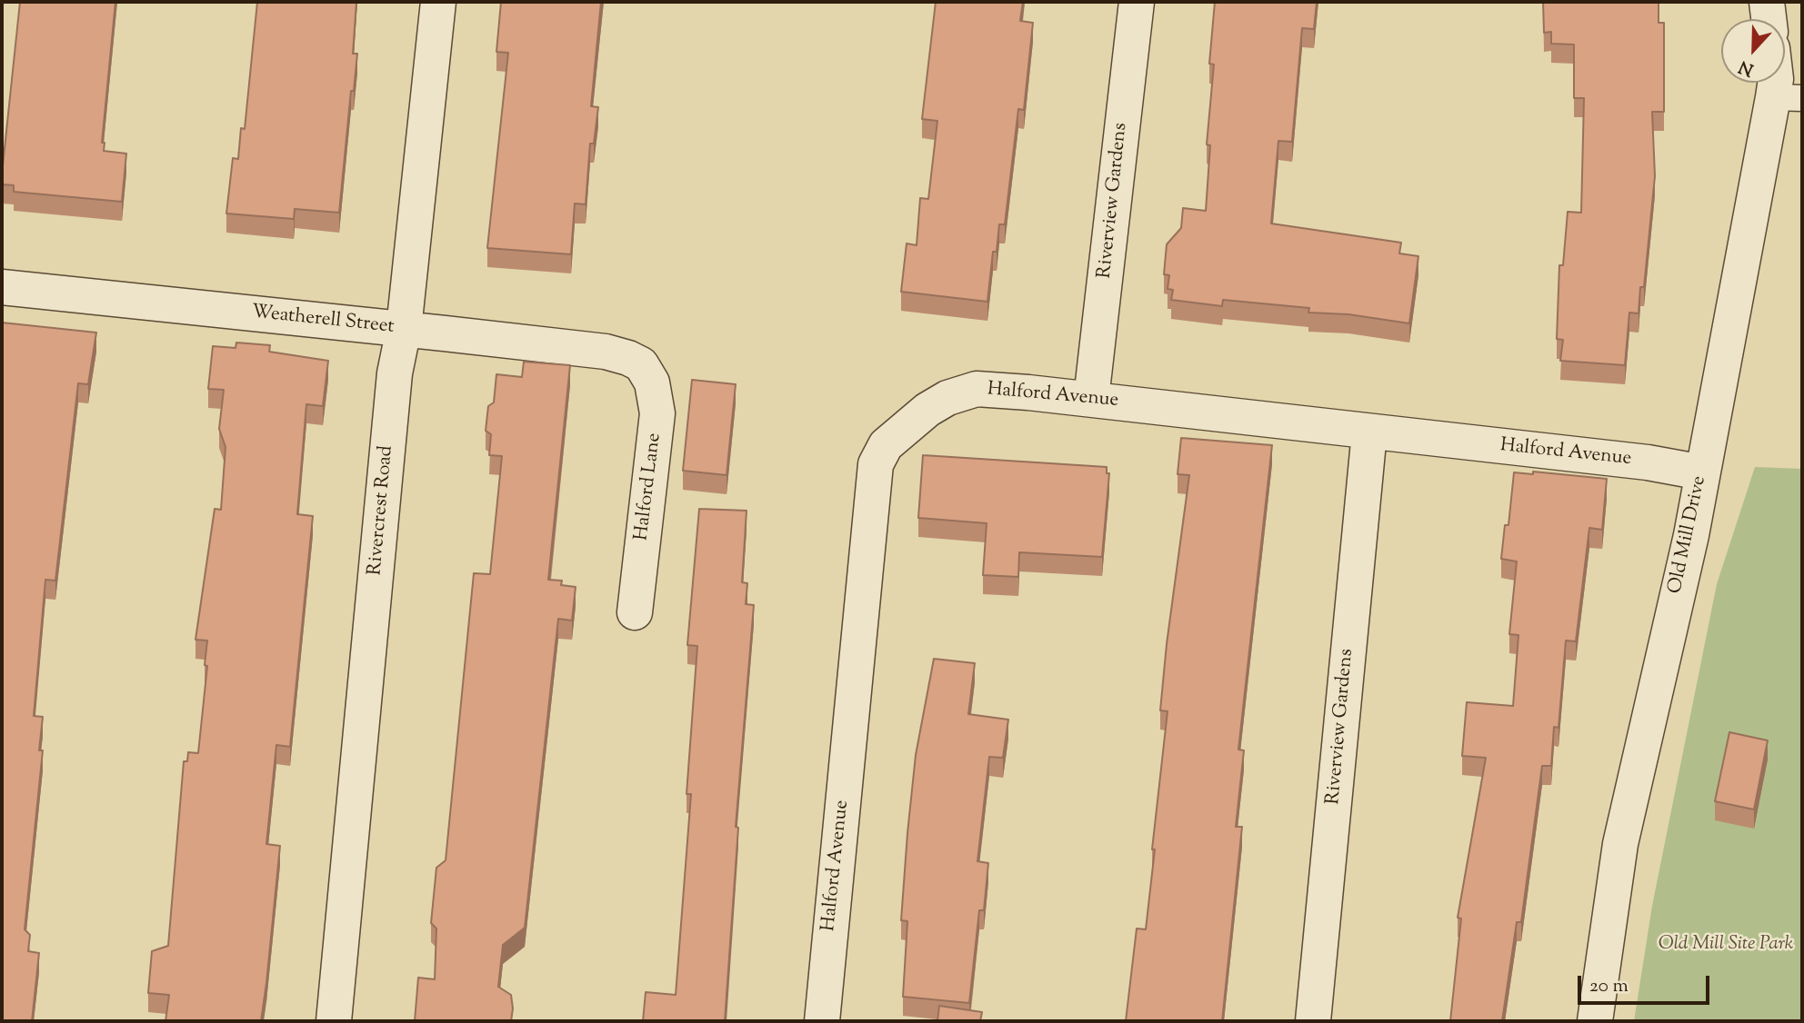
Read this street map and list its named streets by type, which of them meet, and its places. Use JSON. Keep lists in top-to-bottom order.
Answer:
{
  "streets": {
    "street": [
      "Riverview Gardens",
      "Weatherell Street",
      "Halford Avenue",
      "Halford Lane",
      "Rivercrest Road",
      "Old Mill Drive"
    ]
  },
  "crossings": [
    ["Riverview Gardens", "Halford Avenue"],
    ["Weatherell Street", "Halford Lane"],
    ["Weatherell Street", "Rivercrest Road"],
    ["Halford Avenue", "Old Mill Drive"]
  ],
  "parks": ["Old Mill Site Park"],
  "scale_bar": "20 m",
  "north": "bottom"
}
